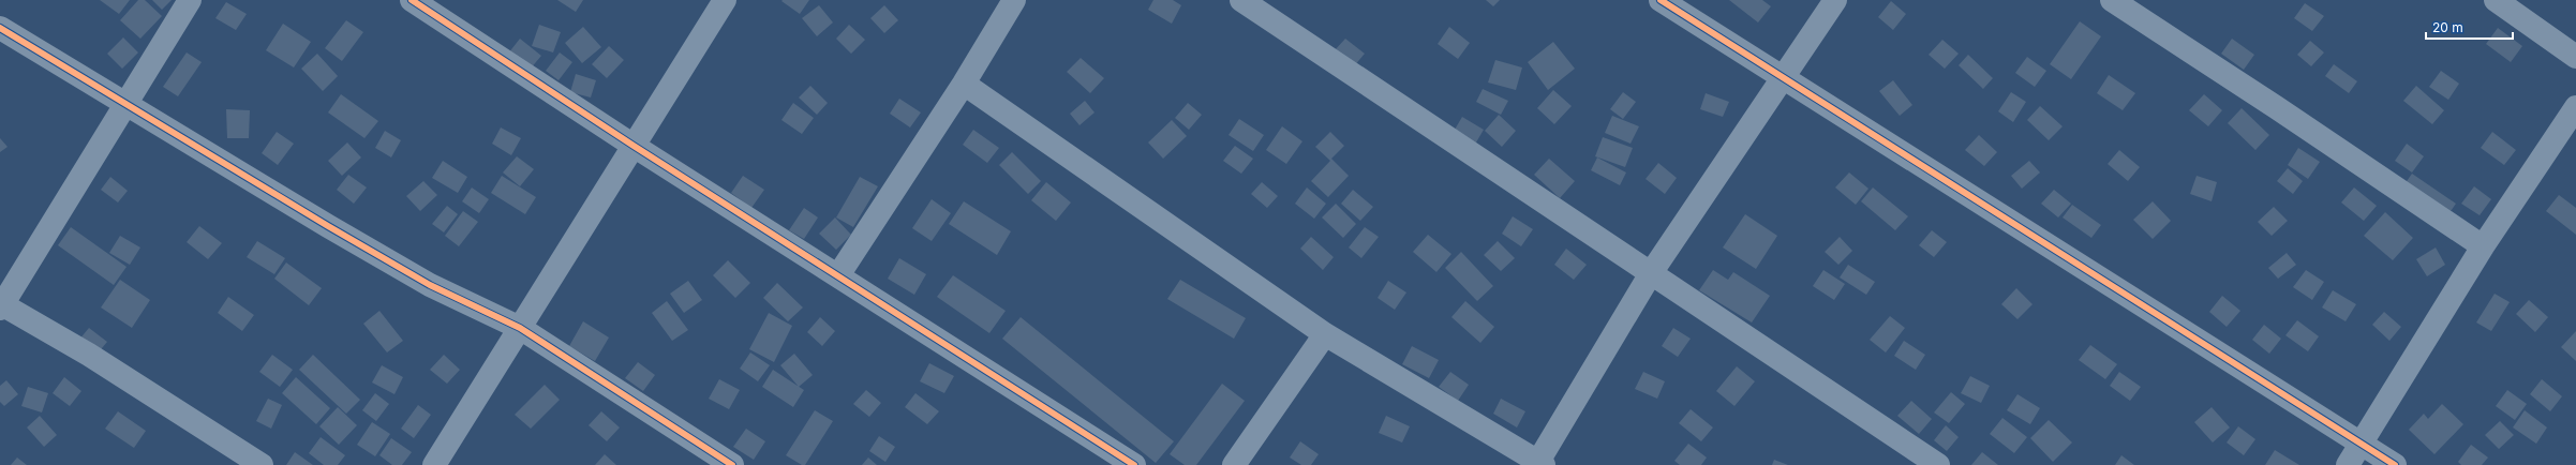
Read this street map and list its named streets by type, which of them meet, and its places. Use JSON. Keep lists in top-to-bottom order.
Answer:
{
  "scale_bar": "20 m"
}
